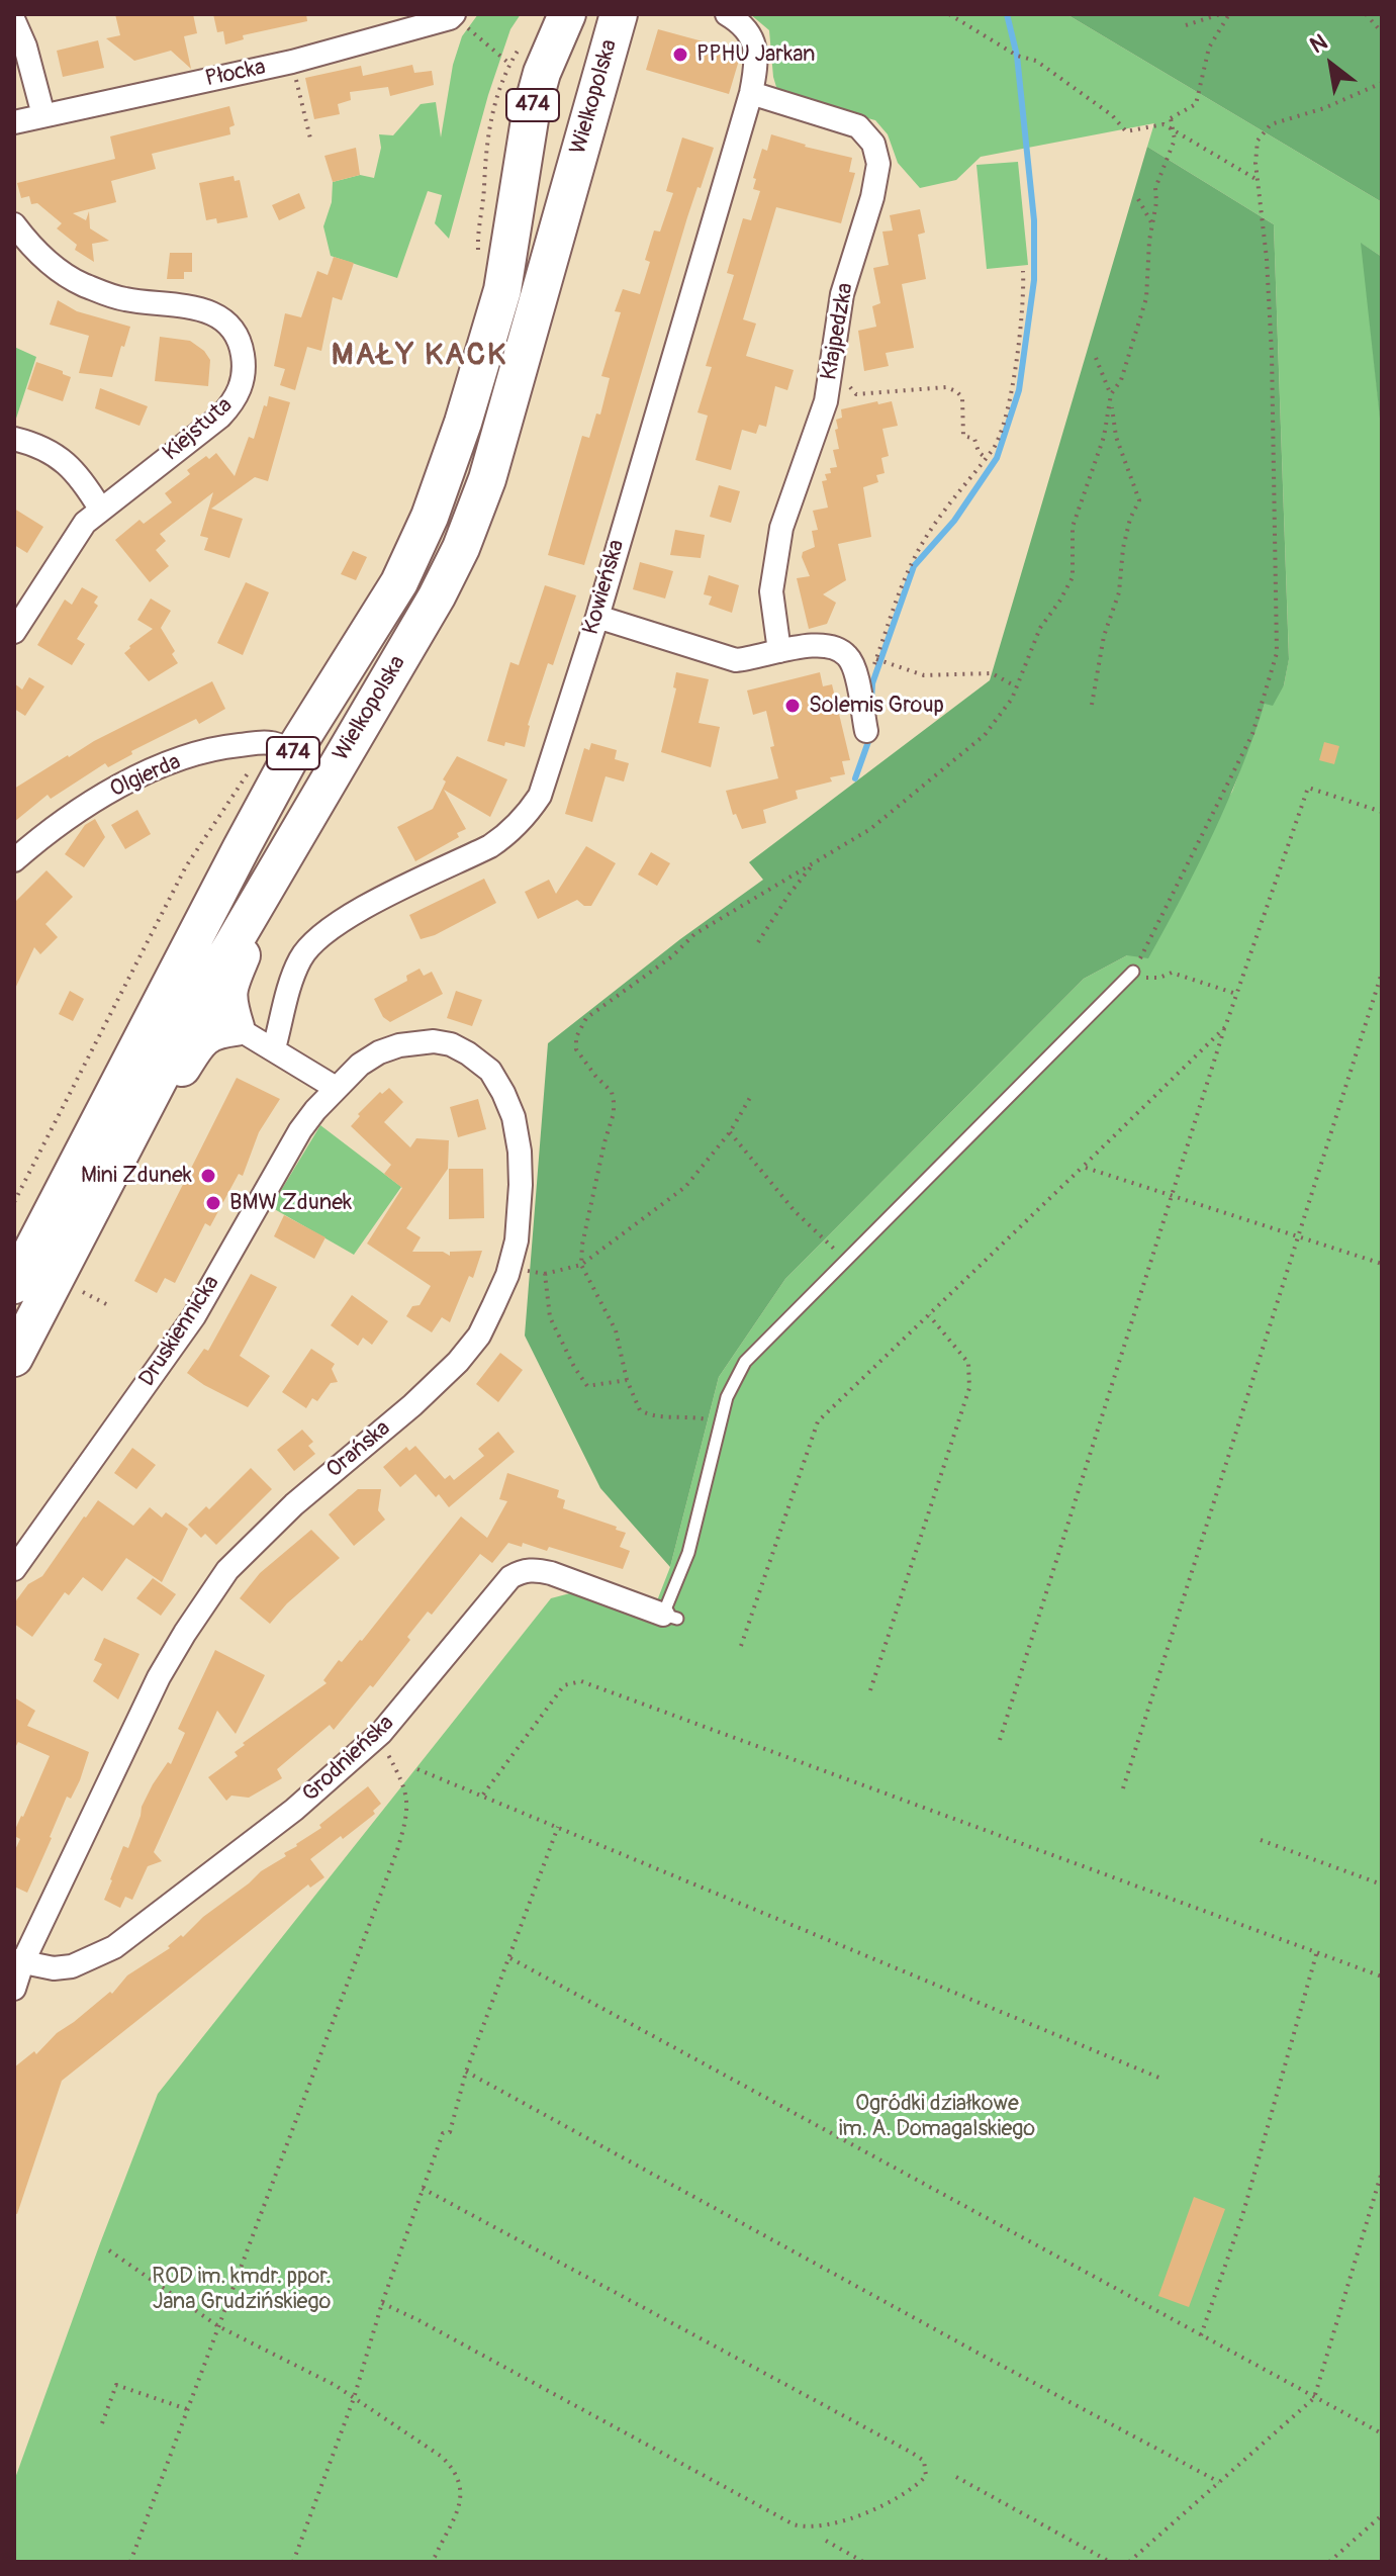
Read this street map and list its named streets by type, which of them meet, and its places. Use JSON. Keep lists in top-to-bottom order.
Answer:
{
  "streets": {
    "main road": ["Wielkopolska", "474"],
    "street": [
      "Płocka",
      "Kłajpedzka",
      "Kiejstuta",
      "Kowieńska",
      "Olgierda",
      "Druskiennicka",
      "Orańska",
      "Grodnieńska"
    ]
  },
  "crossings": [
    ["Wielkopolska", "Olgierda"],
    ["Kłajpedzka", "Kowieńska"],
    ["Druskiennicka", "Orańska"],
    ["Orańska", "Grodnieńska"]
  ],
  "districts": ["MAŁY KACK"],
  "parks": ["Ogródki działkowe im. A. Domagalskiego", "ROD im. kmdr. ppor. Jana Grudzińskiego"],
  "places": [
    "PPHU Jarkan",
    "Solemis Group",
    "Mini Zdunek",
    "BMW Zdunek"
  ],
  "north": "top left"
}
